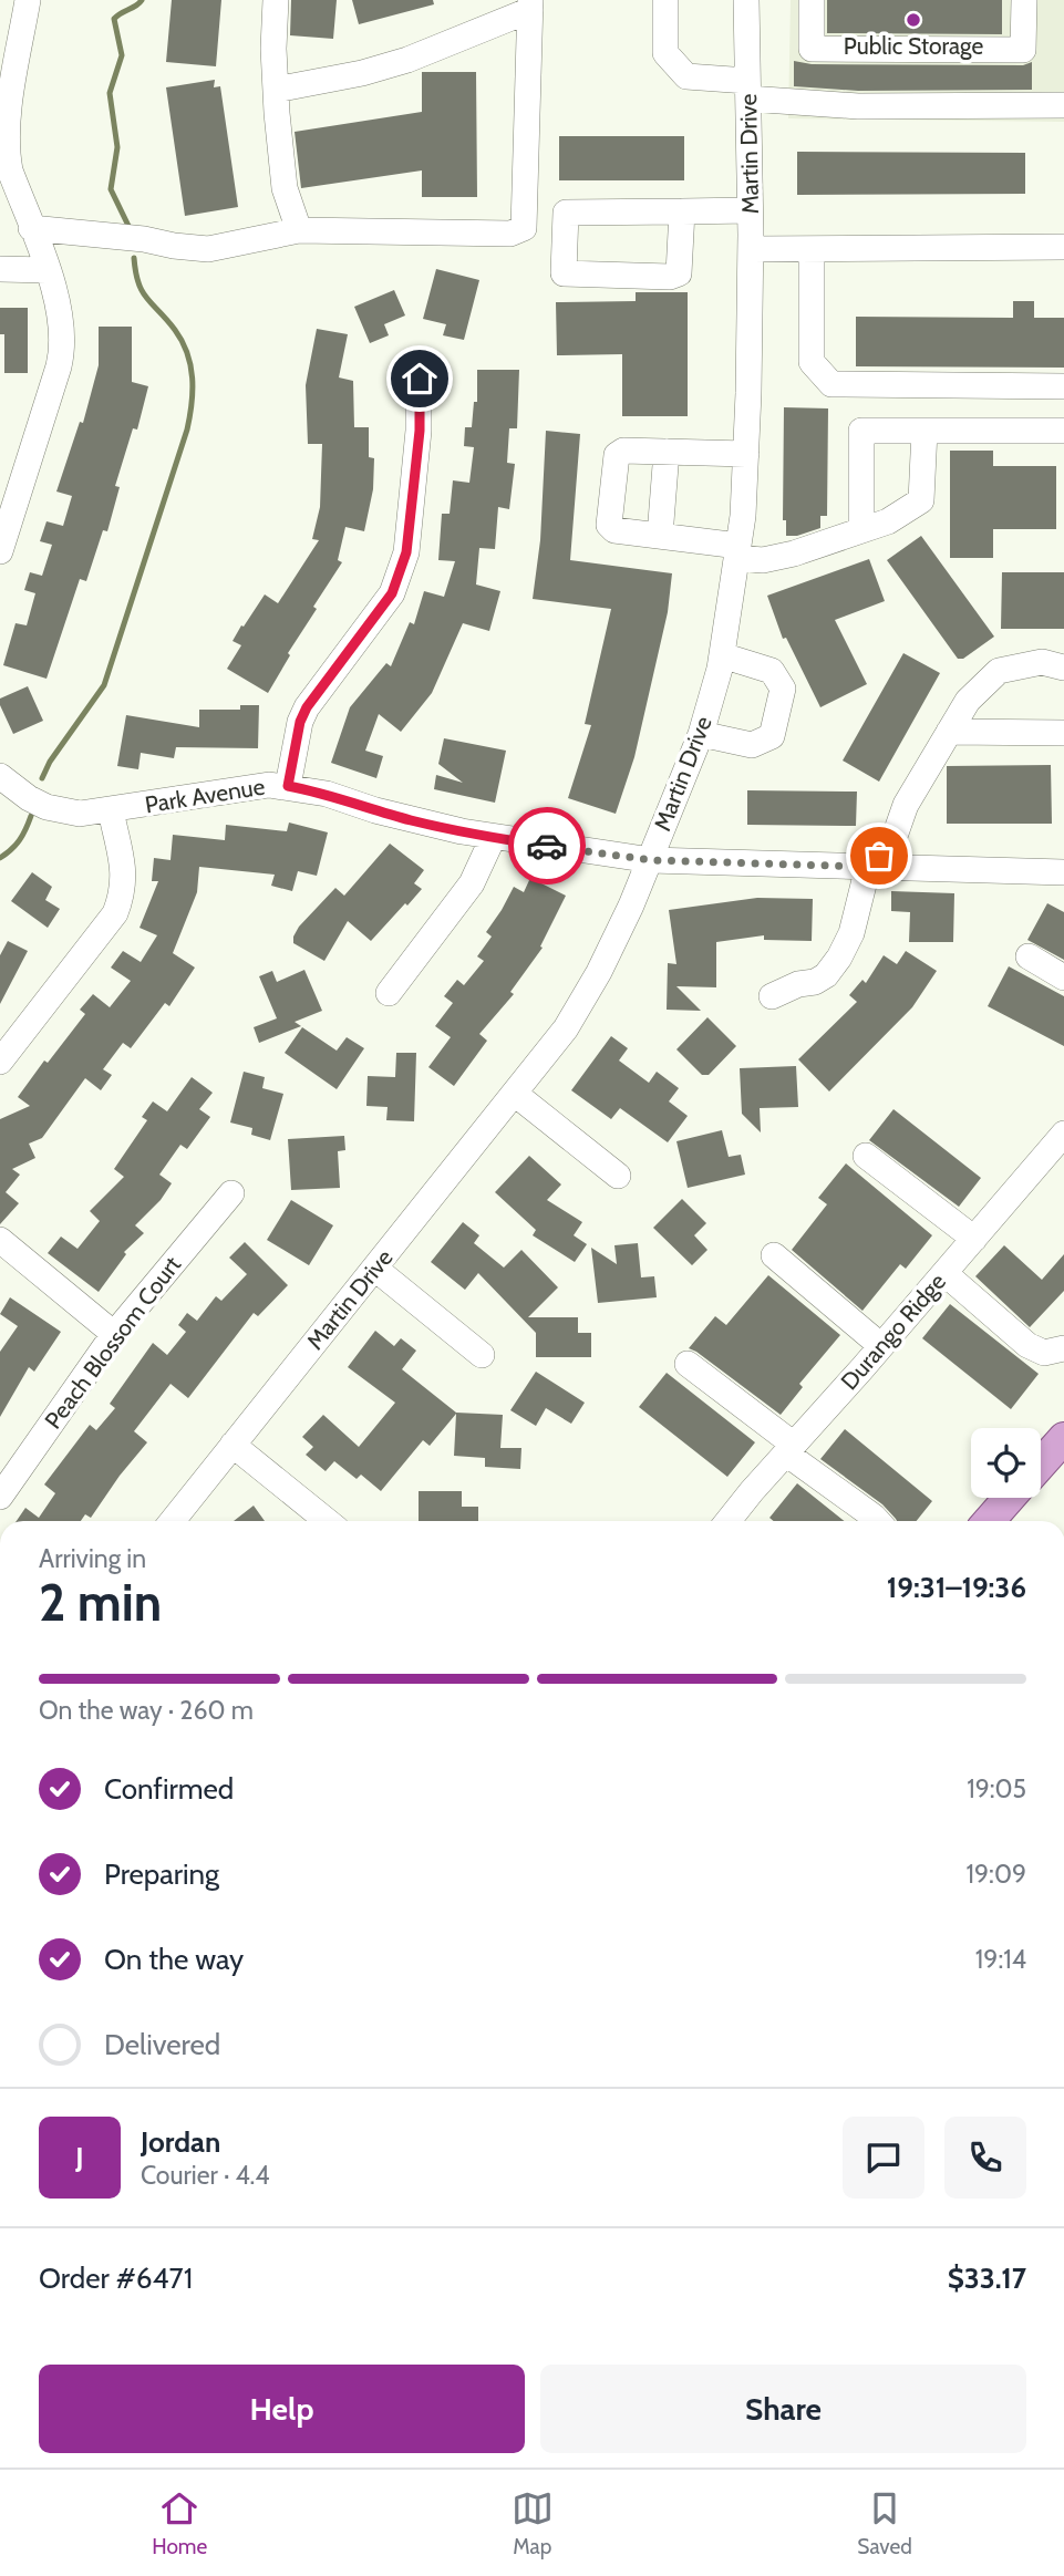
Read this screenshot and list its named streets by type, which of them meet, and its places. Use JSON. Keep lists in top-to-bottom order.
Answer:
{
  "streets": {
    "street": [
      "Martin Drive",
      "Park Avenue",
      "Durango Ridge",
      "Peach Blossom Court"
    ]
  },
  "crossings": [
    ["Martin Drive", "Park Avenue"]
  ],
  "places": ["Public Storage"],
  "page": {
    "heading": ["2 min", "Arriving in", "19:31–19:36"],
    "panel": [
      "Jordan",
      "Courier · 4.4",
      "Order #6471",
      "$33.17"
    ],
    "bar": "On the way · 260 m",
    "list": [
      ["Confirmed", "19:05"],
      ["Preparing", "19:09"],
      ["On the way", "19:14"],
      "Delivered"
    ],
    "round": "J",
    "buttons": ["Help", "Share"],
    "tabs": ["Home", "Map", "Saved"]
  }
}
